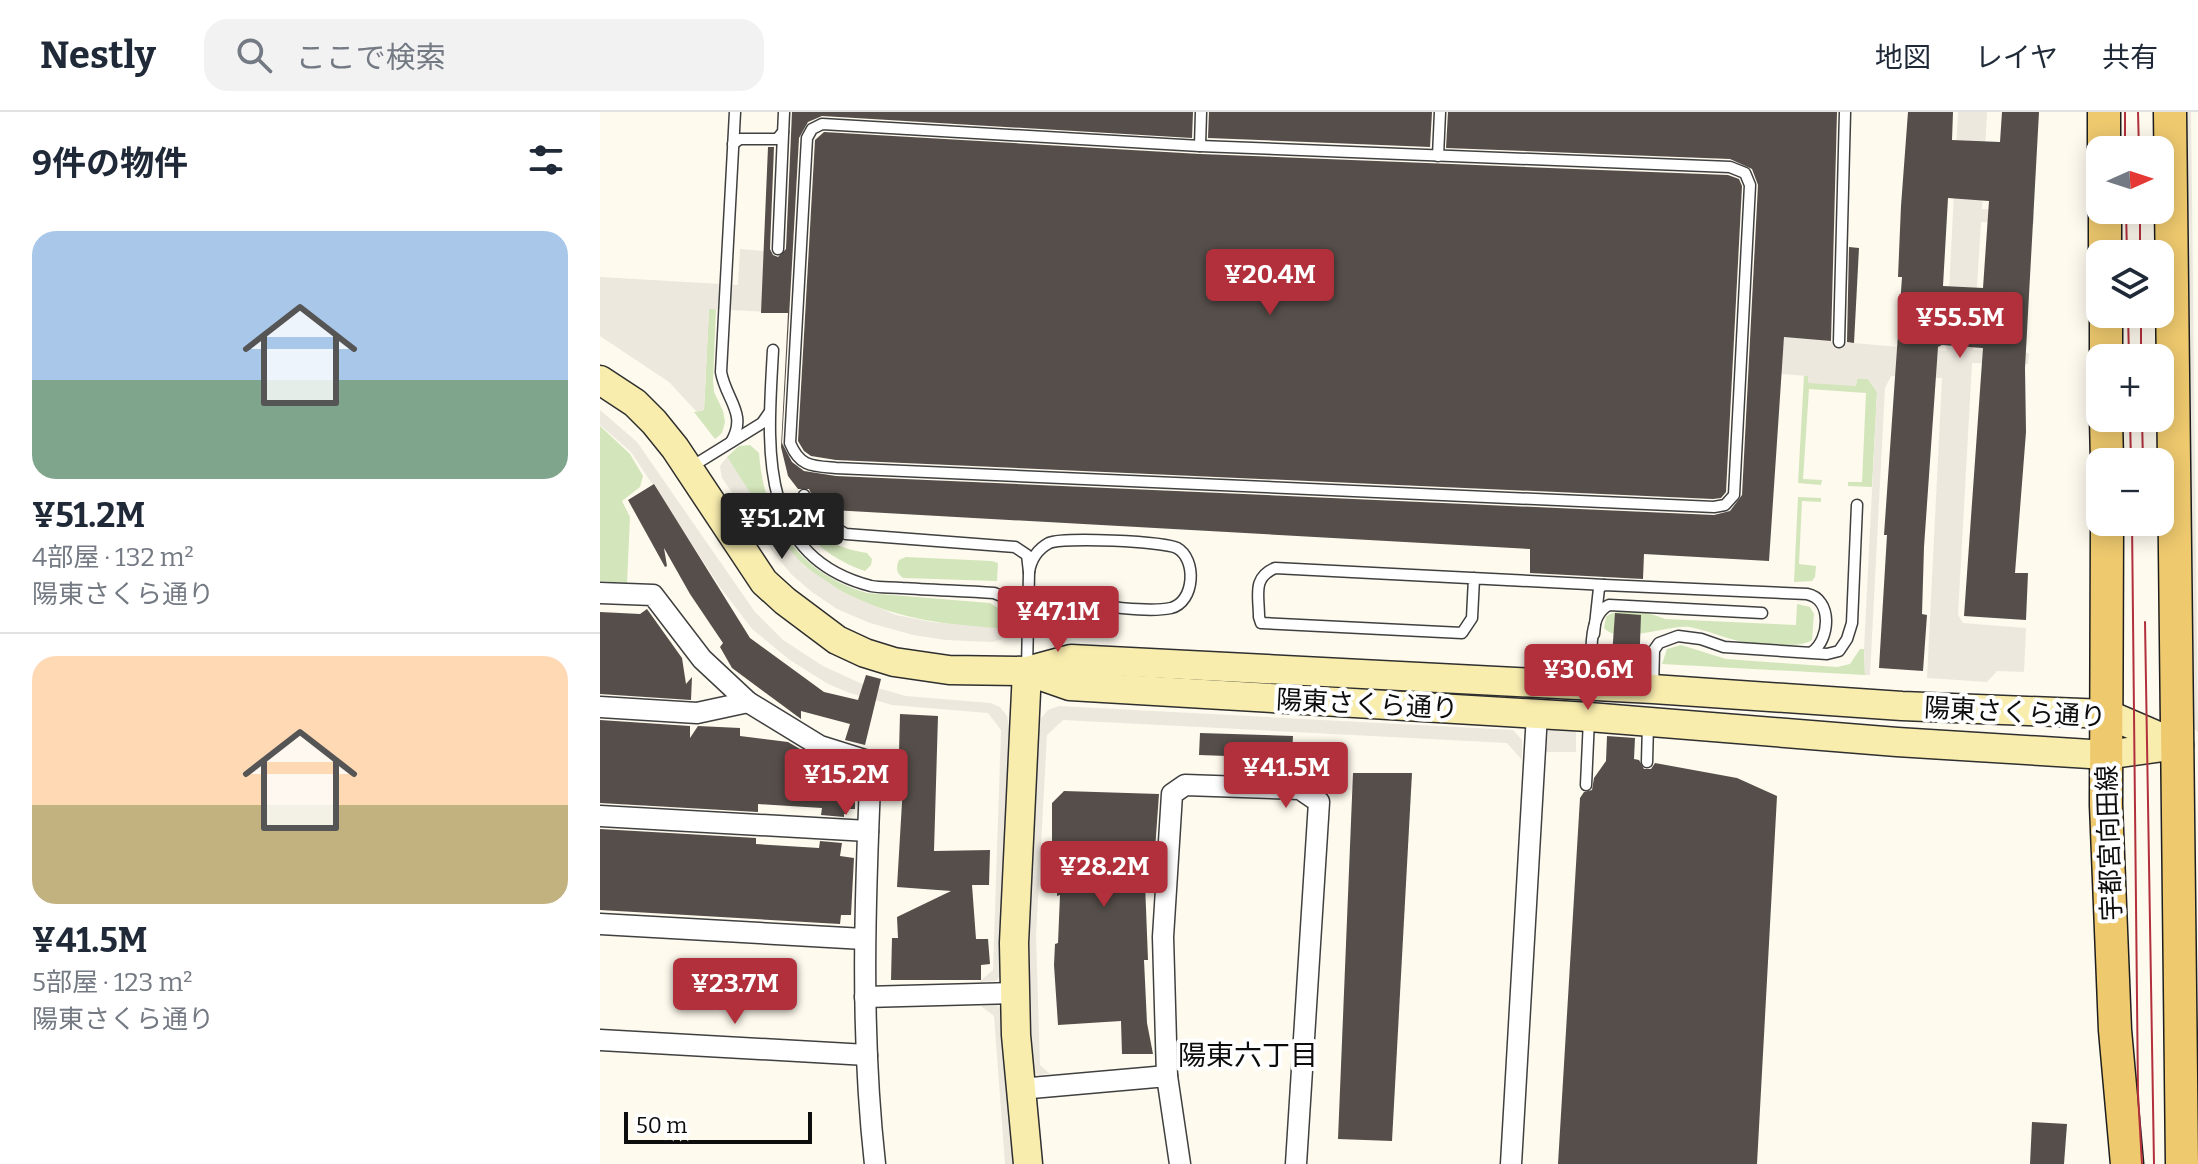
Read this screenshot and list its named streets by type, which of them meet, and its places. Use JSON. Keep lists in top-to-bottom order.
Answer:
{
  "streets": {
    "main road": ["宇都宮向田線"],
    "street": ["陽東さくら通り"]
  },
  "crossings": [
    ["陽東さくら通り", "宇都宮向田線"]
  ],
  "districts": ["陽東六丁目"],
  "scale_bar": "50 m",
  "north": "right",
  "page": {
    "header": "Nestly",
    "search": "ここで検索",
    "nav": ["地図", "レイヤ", "共有"],
    "heading": "9件の物件",
    "map_buttons": ["+", "−"],
    "list": [
      {
        "name": "¥51.2M",
        "note": "4部屋 · 132 m² · 陽東さくら通り"
      },
      {
        "name": "¥41.5M",
        "note": "5部屋 · 123 m² · 陽東さくら通り"
      }
    ],
    "price": [
      "¥20.4M",
      "¥55.5M",
      "¥51.2M",
      "¥47.1M",
      "¥30.6M",
      "¥41.5M",
      "¥15.2M",
      "¥28.2M",
      "¥23.7M"
    ],
    "scale": "50 m"
  }
}
